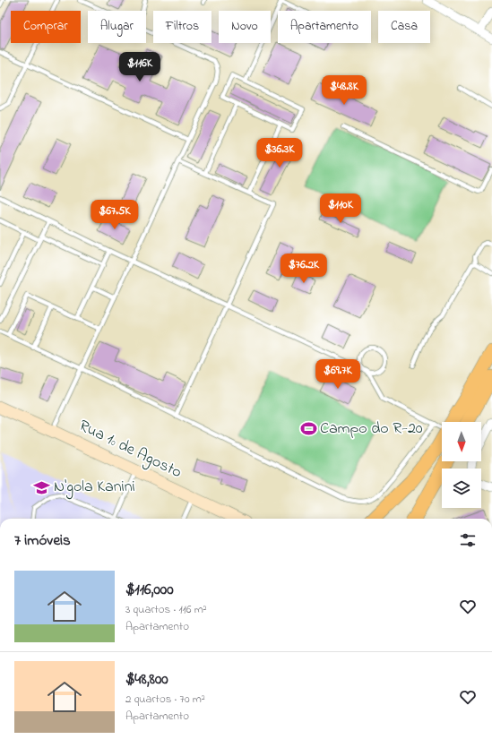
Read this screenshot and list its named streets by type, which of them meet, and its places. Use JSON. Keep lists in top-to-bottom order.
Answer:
{
  "streets": {
    "main road": ["Rua 1º de Agosto"]
  },
  "places": {
    "sports": ["Campo do R-20"],
    "school or university": ["N'gola Kanini"]
  },
  "north": "bottom",
  "page": {
    "chip": [
      "Comprar",
      "Alugar",
      "Filtros",
      "Novo",
      "Apartamento",
      "Casa"
    ],
    "price": [
      "$116K",
      "$48.8K",
      "$36.3K",
      "$110K",
      "$67.5K",
      "$76.2K",
      "$69.7K"
    ],
    "heading": "7 imóveis",
    "list": [
      {
        "name": "$116,000",
        "note": "3 quartos · 116 m² · Apartamento"
      },
      {
        "name": "$48,800",
        "note": "2 quartos · 70 m² · Apartamento"
      }
    ]
  }
}
